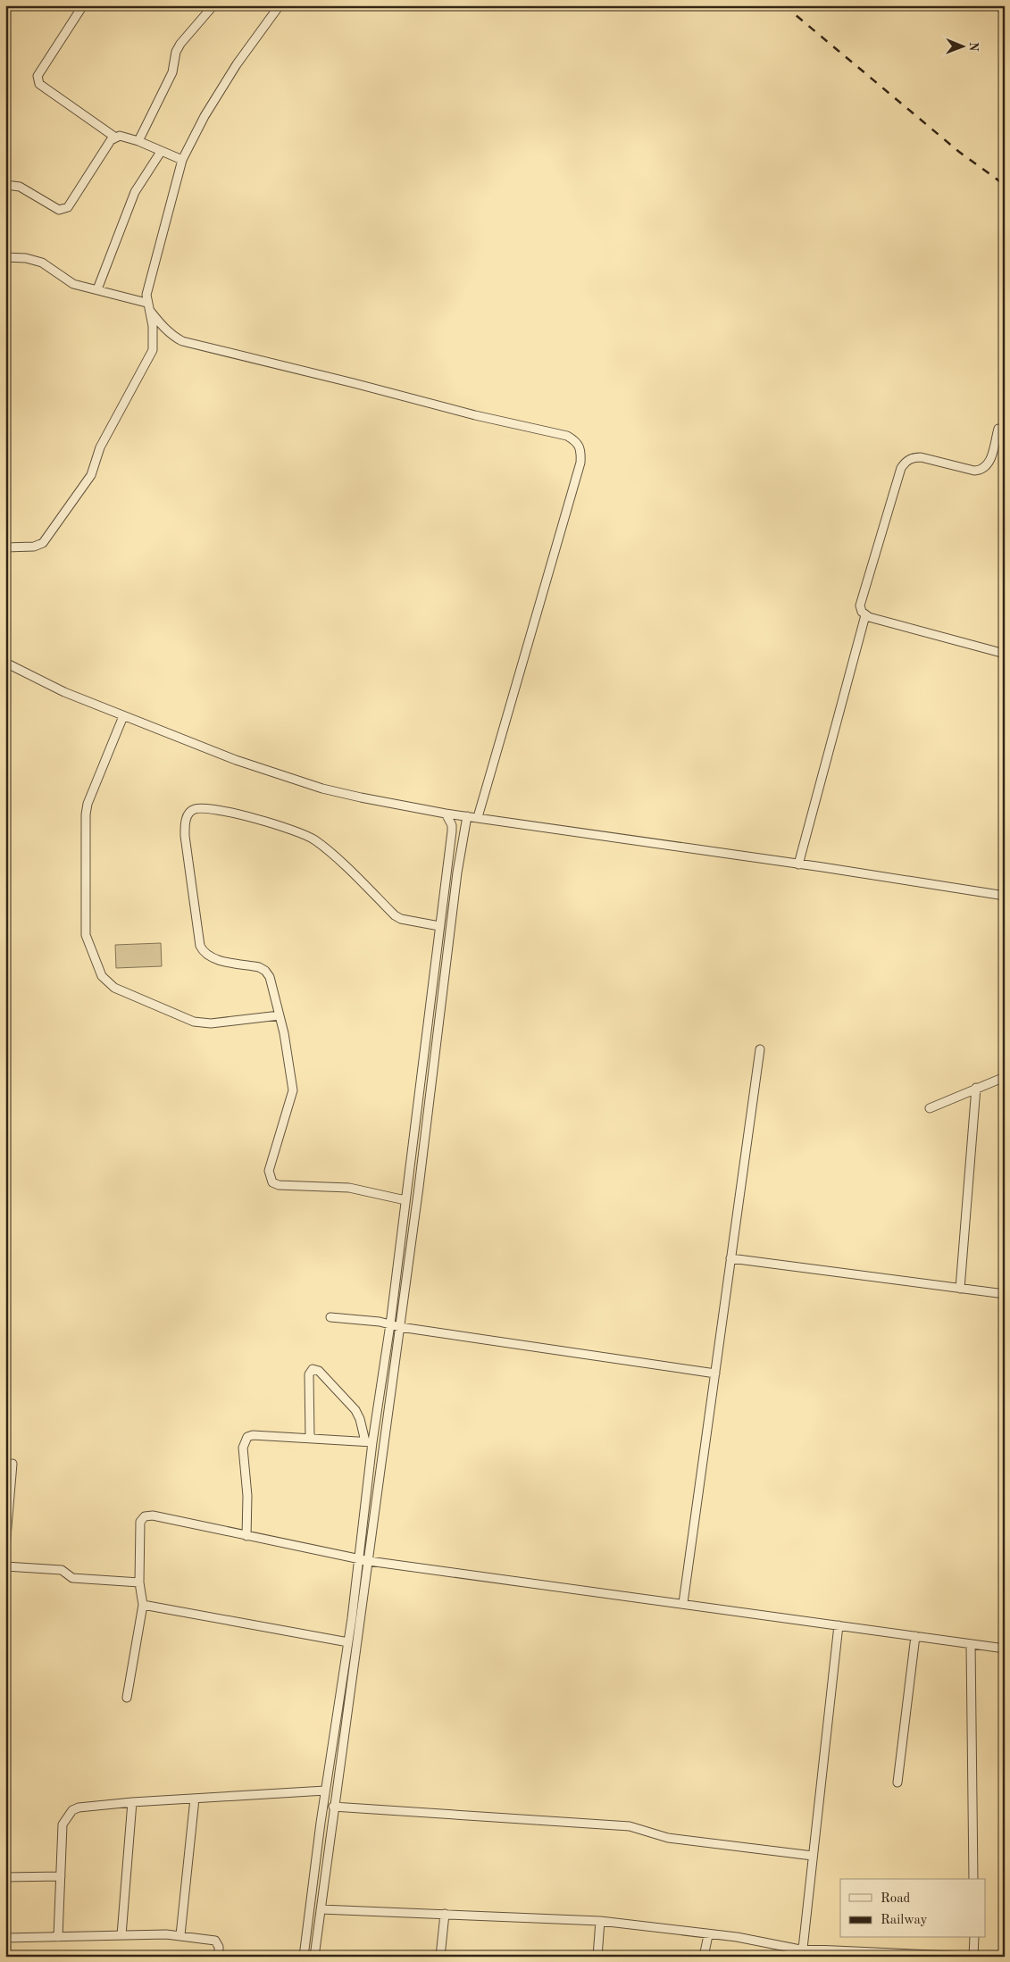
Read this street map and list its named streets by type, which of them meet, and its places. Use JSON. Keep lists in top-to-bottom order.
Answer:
{
  "legend": ["Road", "Railway"],
  "north": "right"
}
